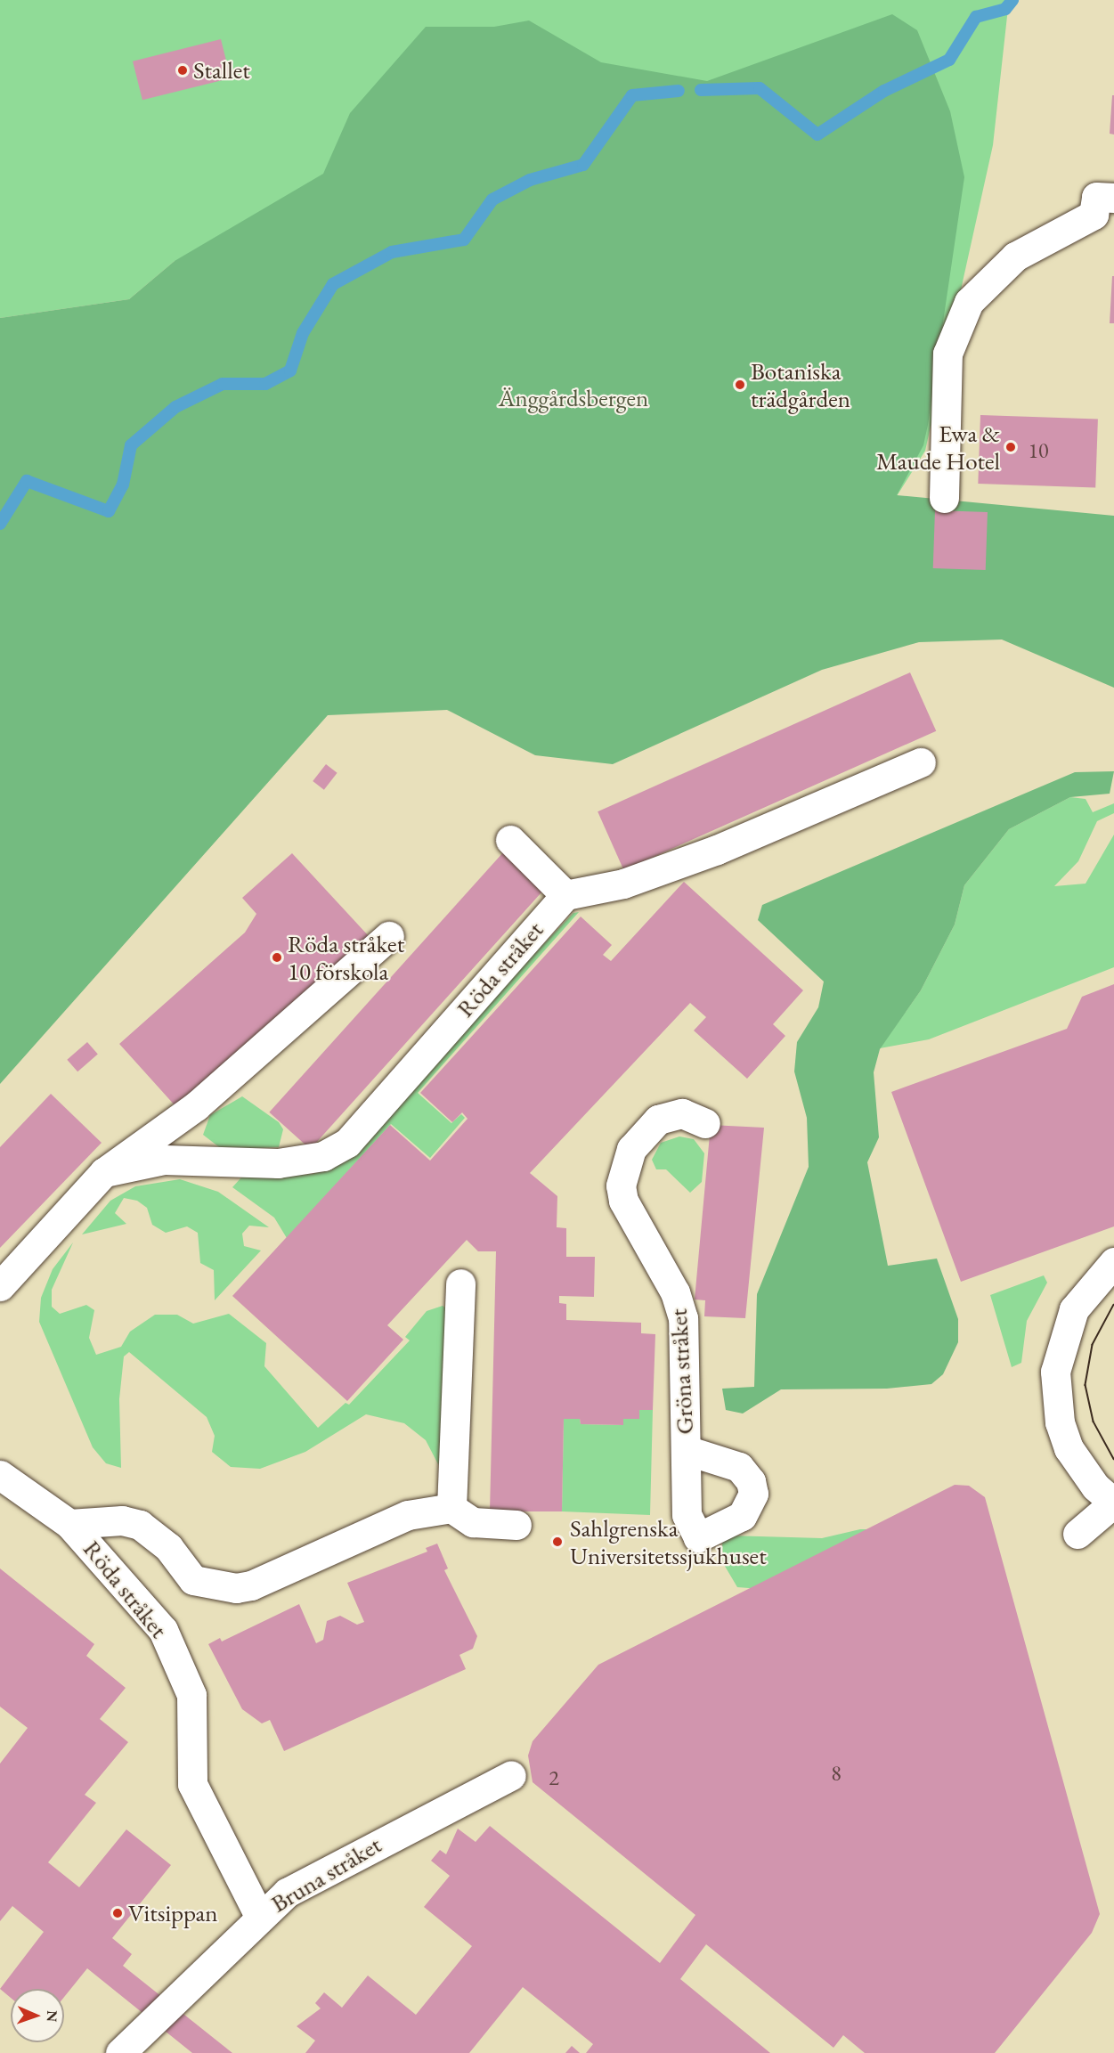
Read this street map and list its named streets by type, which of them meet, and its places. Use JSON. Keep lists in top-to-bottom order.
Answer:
{
  "streets": {
    "street": ["Röda stråket", "Gröna stråket", "Bruna stråket"]
  },
  "crossings": [
    ["Röda stråket", "Bruna stråket"]
  ],
  "parks": ["Änggårdsbergen"],
  "places": [
    "Stallet",
    "Botaniska trädgården",
    "Ewa & Maude Hotel",
    "Röda stråket 10 förskola",
    "Sahlgrenska Universitetssjukhuset",
    "Vitsippan"
  ],
  "house_numbers": ["10", "8", "2"],
  "north": "right"
}
